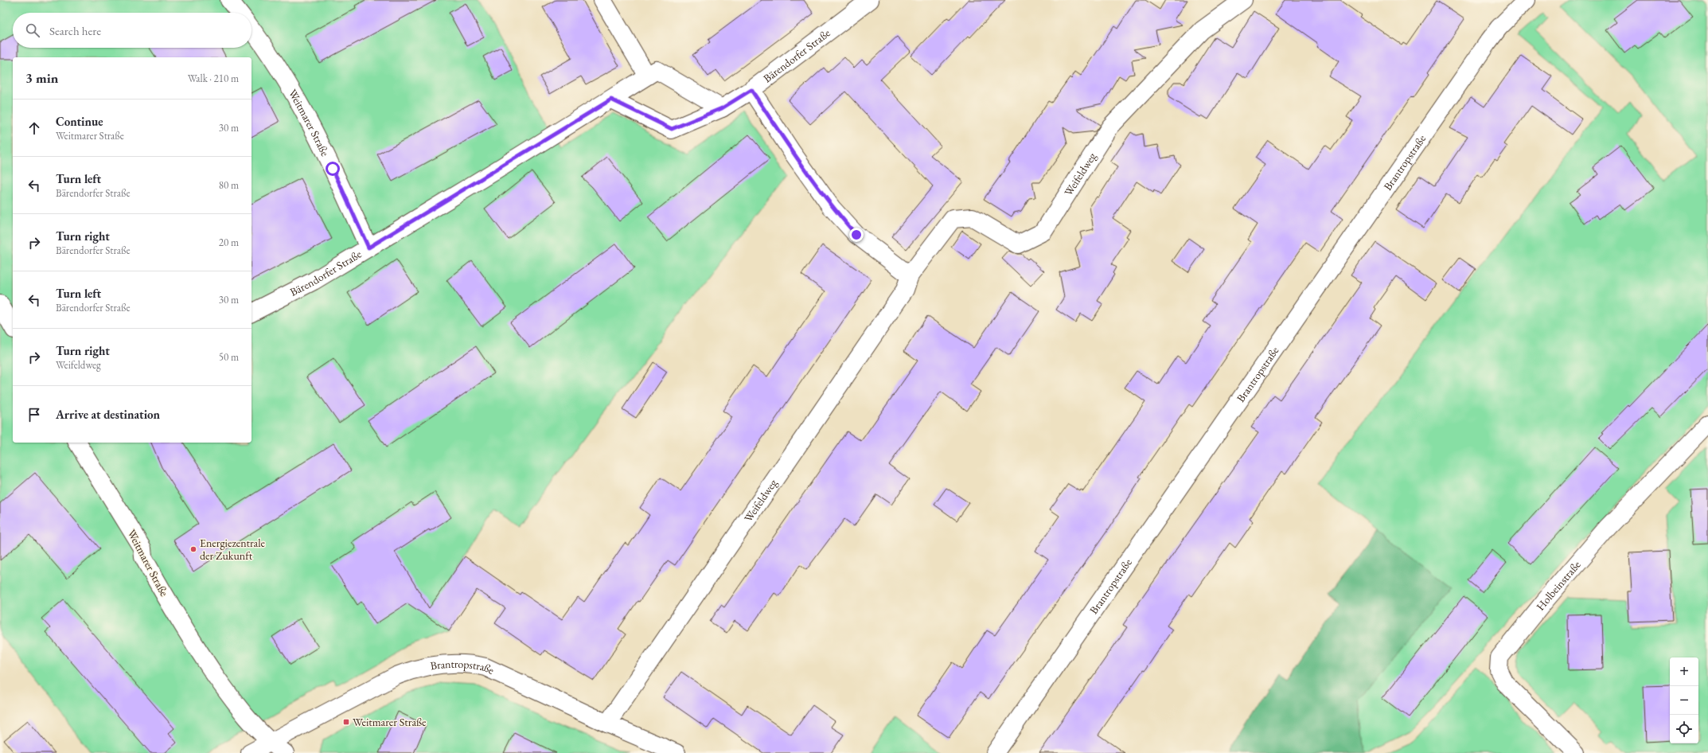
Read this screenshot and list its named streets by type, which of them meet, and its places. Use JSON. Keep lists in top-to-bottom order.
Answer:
{
  "streets": {
    "street": [
      "Bärendorfer Straße",
      "Weitmarer Straße",
      "Brantropstraße",
      "Weifeldweg",
      "Holbeinstraße"
    ]
  },
  "crossings": [
    ["Bärendorfer Straße", "Weitmarer Straße"],
    ["Weitmarer Straße", "Brantropstraße"],
    ["Brantropstraße", "Weifeldweg"]
  ],
  "places": {
    "other": ["Energiezentrale der Zukunft"],
    "transit": ["Weitmarer Straße"]
  },
  "page": {
    "search": "Search here",
    "heading": ["3 min", "Walk · 210 m"],
    "list": [
      ["Continue", "Weitmarer Straße", "30 m"],
      ["Turn left", "Bärendorfer Straße", "80 m"],
      ["Turn right", "Bärendorfer Straße", "20 m"],
      ["Turn left", "Bärendorfer Straße", "30 m"],
      ["Turn right", "Weifeldweg", "50 m"],
      "Arrive at destination"
    ],
    "map_buttons": ["+", "−"]
  }
}
